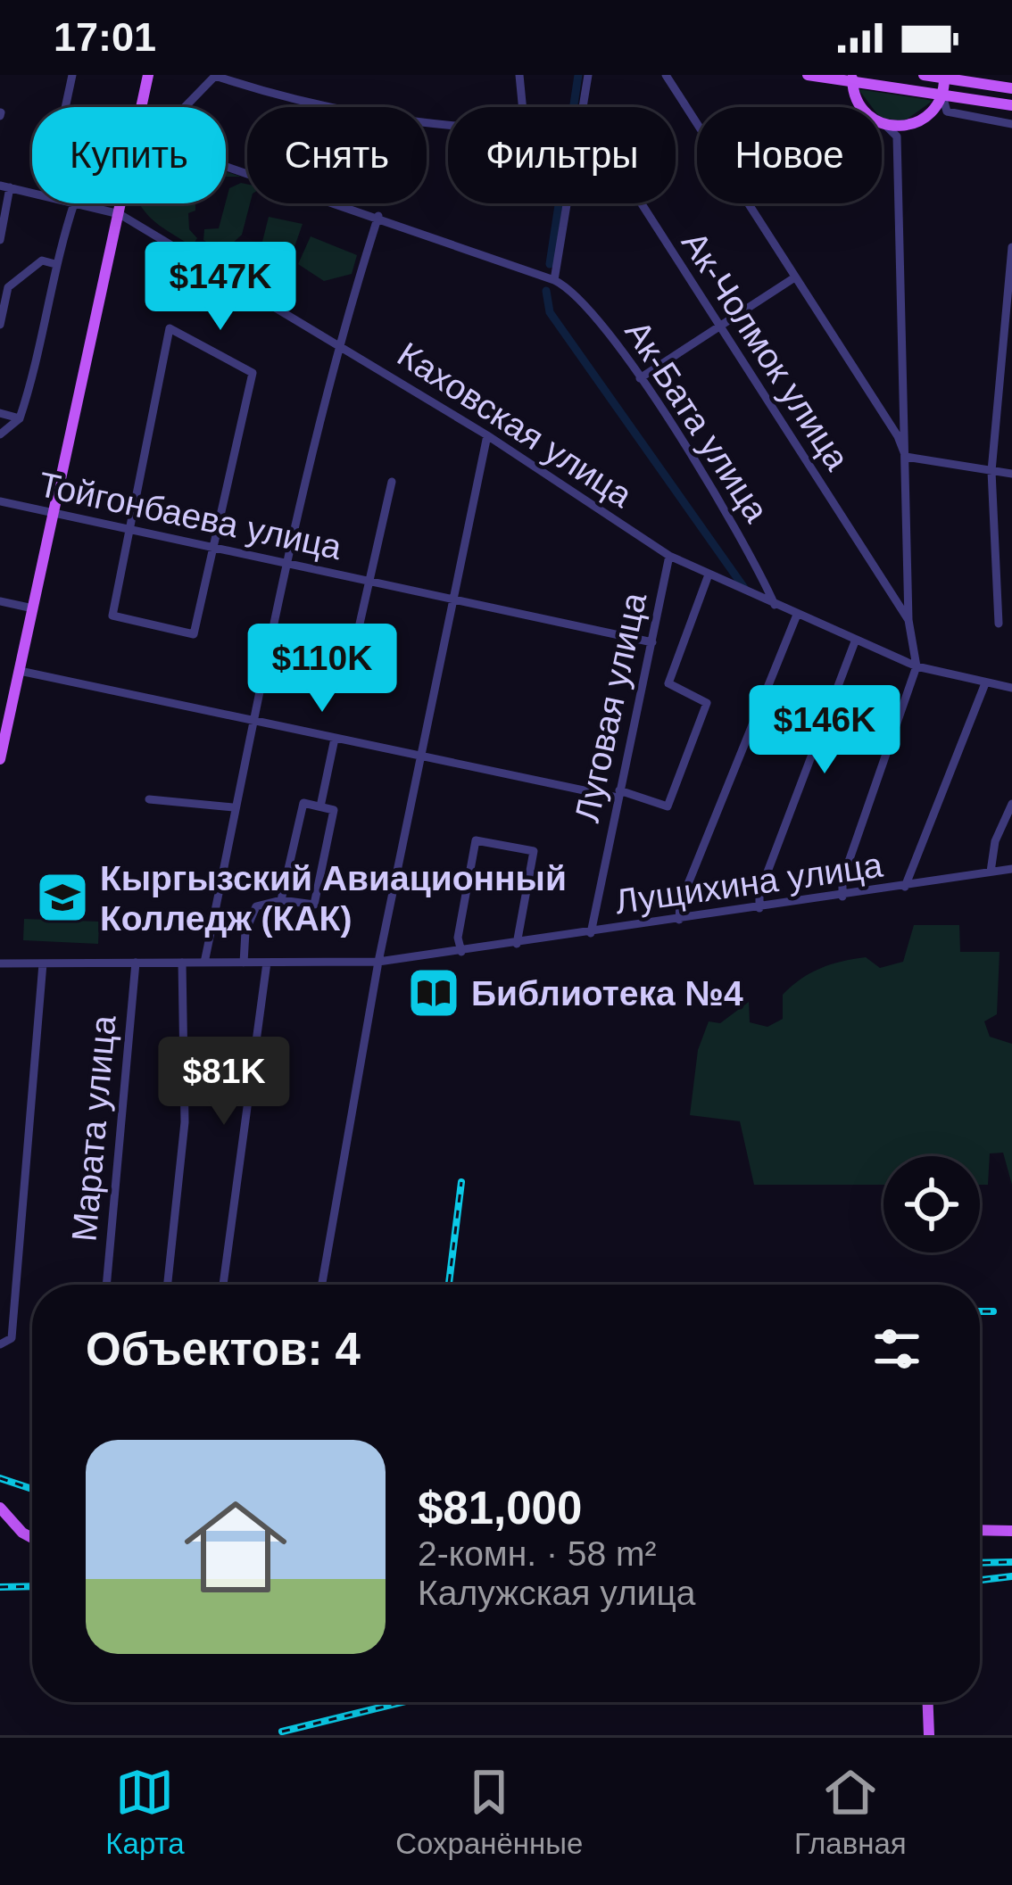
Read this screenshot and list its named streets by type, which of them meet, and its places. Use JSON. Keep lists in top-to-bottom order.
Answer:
{
  "streets": {
    "street": [
      "Ак-Чолмок улица",
      "Ак-Бата улица",
      "Каховская улица",
      "Тойгонбаева улица",
      "Луговая улица",
      "Лущихина улица",
      "Марата улица"
    ]
  },
  "crossings": [
    ["Ак-Бата улица", "Каховская улица"],
    ["Каховская улица", "Луговая улица"],
    ["Тойгонбаева улица", "Луговая улица"],
    ["Луговая улица", "Лущихина улица"],
    ["Лущихина улица", "Марата улица"]
  ],
  "places": {
    "school or university": ["Кыргызский Авиационный Колледж (КАК)"],
    "library": ["Библиотека №4"]
  },
  "page": {
    "status": "17:01",
    "chip": [
      "Купить",
      "Снять",
      "Фильтры",
      "Новое"
    ],
    "price": [
      "$147K",
      "$110K",
      "$146K",
      "$81K"
    ],
    "heading": "Объектов: 4",
    "list": [
      {
        "name": "$81,000",
        "note": "2-комн. · 58 m² · Калужская улица"
      }
    ],
    "tabs": ["Карта", "Сохранённые", "Главная"]
  }
}
